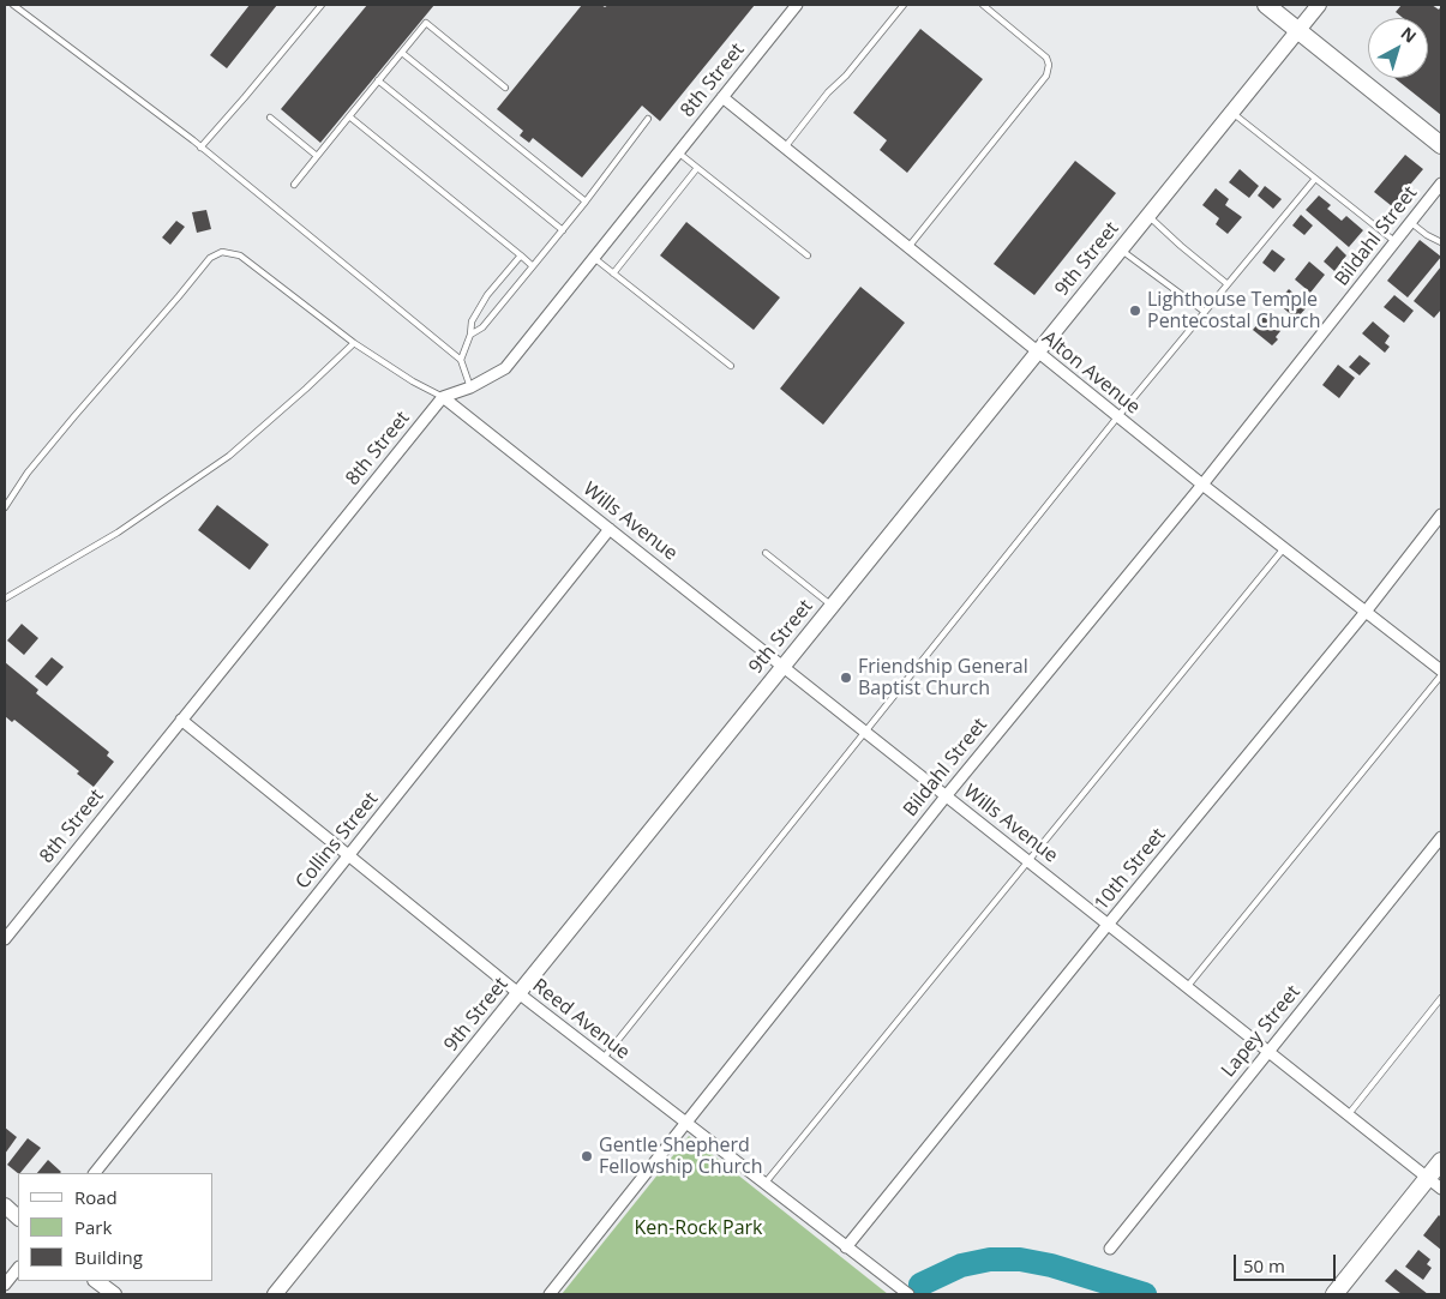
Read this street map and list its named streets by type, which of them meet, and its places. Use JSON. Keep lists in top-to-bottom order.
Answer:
{
  "streets": {
    "street": [
      "8th Street",
      "Bildahl Street",
      "9th Street",
      "Alton Avenue",
      "Wills Avenue",
      "Collins Street",
      "10th Street",
      "Reed Avenue",
      "Lapey Street"
    ]
  },
  "crossings": [
    ["8th Street", "Alton Avenue"],
    ["8th Street", "Wills Avenue"],
    ["8th Street", "Reed Avenue"],
    ["Bildahl Street", "Alton Avenue"],
    ["Bildahl Street", "Wills Avenue"],
    ["Bildahl Street", "Reed Avenue"],
    ["9th Street", "Alton Avenue"],
    ["9th Street", "Wills Avenue"],
    ["9th Street", "Reed Avenue"],
    ["Alton Avenue", "10th Street"],
    ["Wills Avenue", "Collins Street"],
    ["Wills Avenue", "10th Street"],
    ["Wills Avenue", "Lapey Street"],
    ["Collins Street", "Reed Avenue"],
    ["10th Street", "Reed Avenue"]
  ],
  "parks": ["Ken-Rock Park"],
  "places": ["Lighthouse Temple Pentecostal Church", "Friendship General Baptist Church", "Gentle Shepherd Fellowship Church"],
  "legend": ["Road", "Park", "Building"],
  "scale_bar": "50 m",
  "north": "top right"
}
